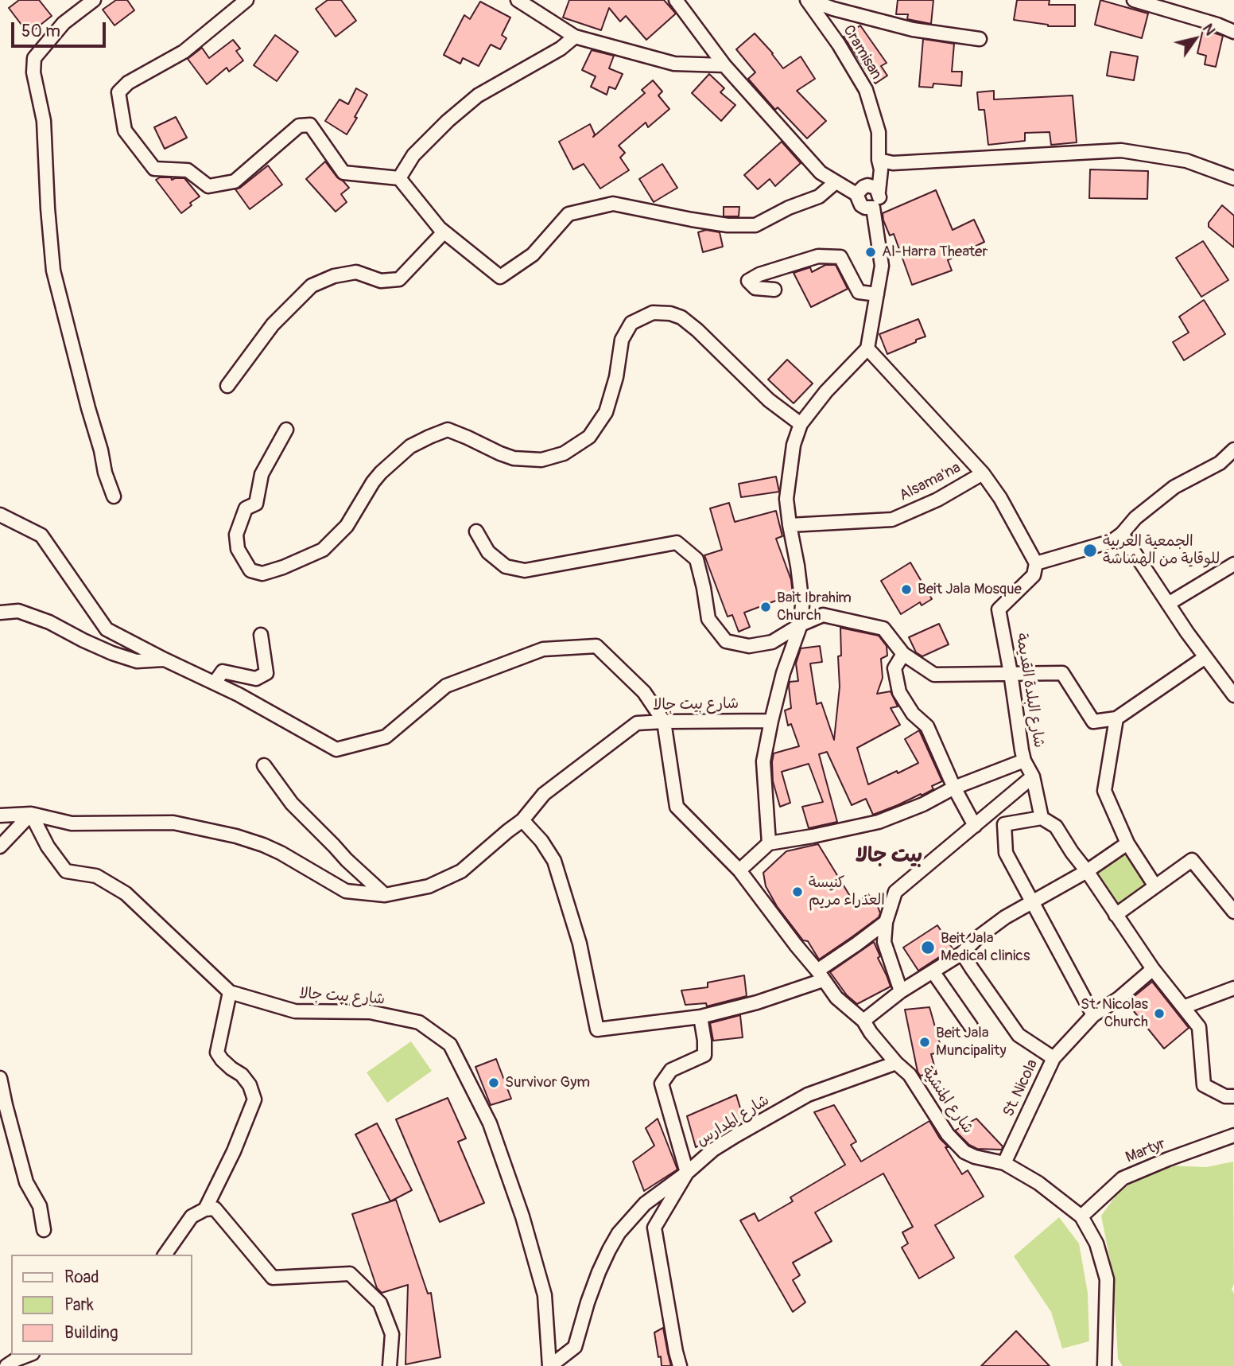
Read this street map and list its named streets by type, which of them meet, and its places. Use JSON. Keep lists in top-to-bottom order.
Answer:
{
  "streets": {
    "street": [
      "Cramisan",
      "Alsama'na",
      "شارع البلدة القديمة",
      "شارع بيت جالا",
      "St. Nicola",
      "شارع المنشية",
      "شارع المدارس",
      "Martyr"
    ]
  },
  "crossings": [
    ["شارع بيت جالا", "شارع المنشية"],
    ["St. Nicola", "شارع المنشية"],
    ["شارع المنشية", "شارع المدارس"],
    ["شارع المنشية", "Martyr"]
  ],
  "districts": ["بيت جالا"],
  "places": [
    "Al-Harra Theater",
    "الجمعية العربية للوقاية من الهشاشة",
    "Beit Jala Mosque",
    "Bait Ibrahim Church",
    "كنيسة العذراء مريم",
    "Beit Jala Medical clinics",
    "St. Nicolas Church",
    "Beit Jala Muncipality",
    "Survivor Gym"
  ],
  "legend": ["Road", "Park", "Building"],
  "scale_bar": "50 m",
  "north": "top right"
}
